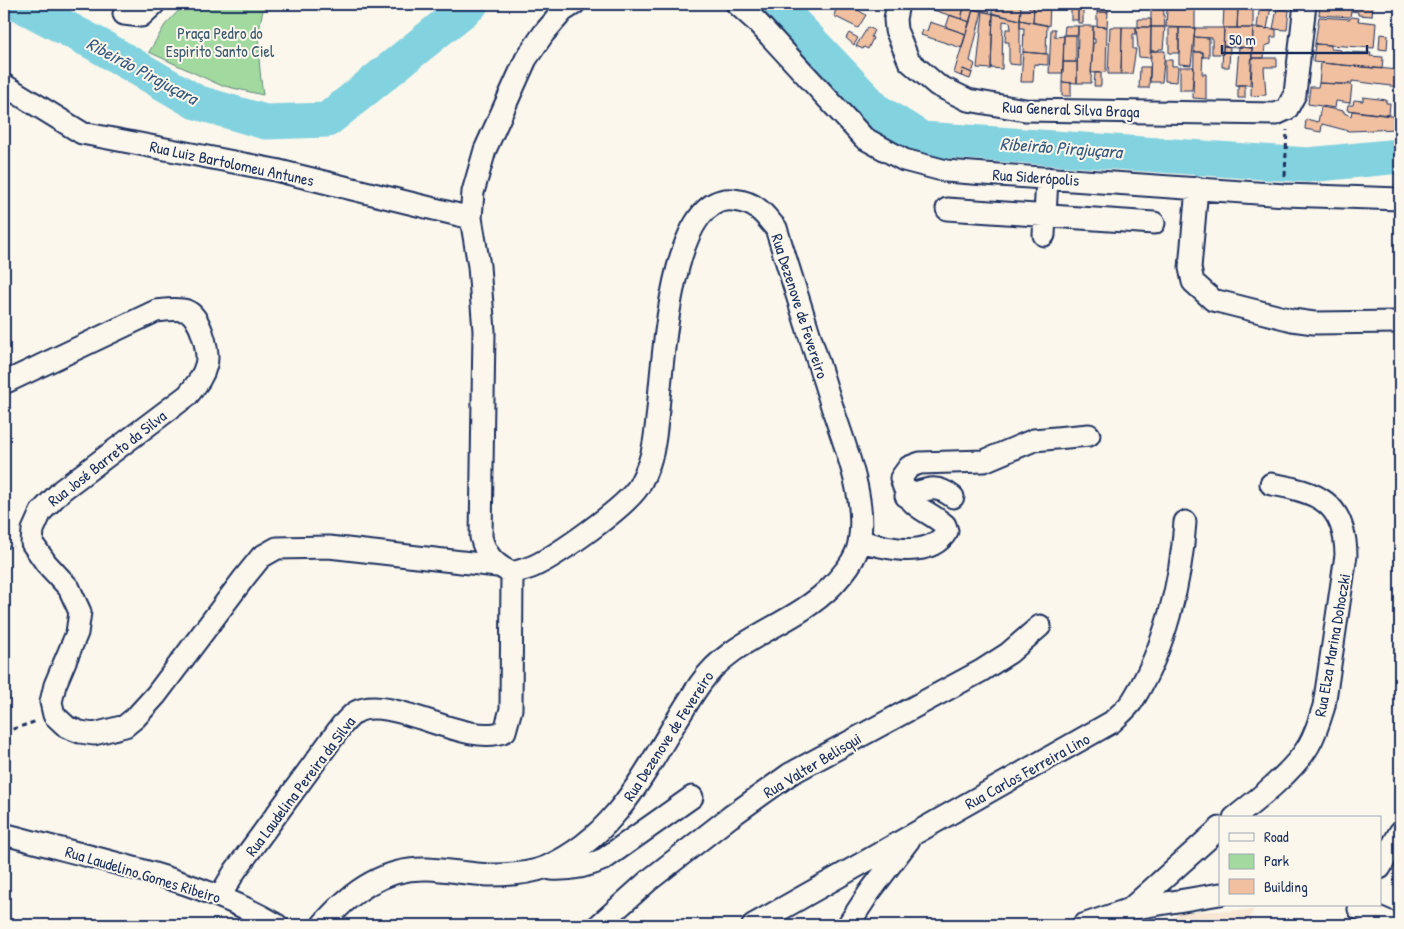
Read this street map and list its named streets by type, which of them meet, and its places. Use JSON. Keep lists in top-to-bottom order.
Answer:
{
  "streets": {
    "street": [
      "Rua General Silva Braga",
      "Rua Luiz Bartolomeu Antunes",
      "Rua Siderópolis",
      "Rua Dezenove de Fevereiro",
      "Rua José Barreto da Silva",
      "Rua Elza Marina Dohoczki",
      "Rua Valter Belisqui",
      "Rua Carlos Ferreira Lino",
      "Rua Laudelina Pereira da Silva",
      "Rua Laudelino Gomes Ribeiro"
    ]
  },
  "crossings": [
    ["Rua Dezenove de Fevereiro", "Rua Laudelina Pereira da Silva"],
    ["Rua Laudelina Pereira da Silva", "Rua Laudelino Gomes Ribeiro"]
  ],
  "water": ["Ribeirão Pirajuçara"],
  "parks": ["Praça Pedro do Espirito Santo Ciel"],
  "legend": ["Road", "Park", "Building"],
  "scale_bar": "50 m"
}
